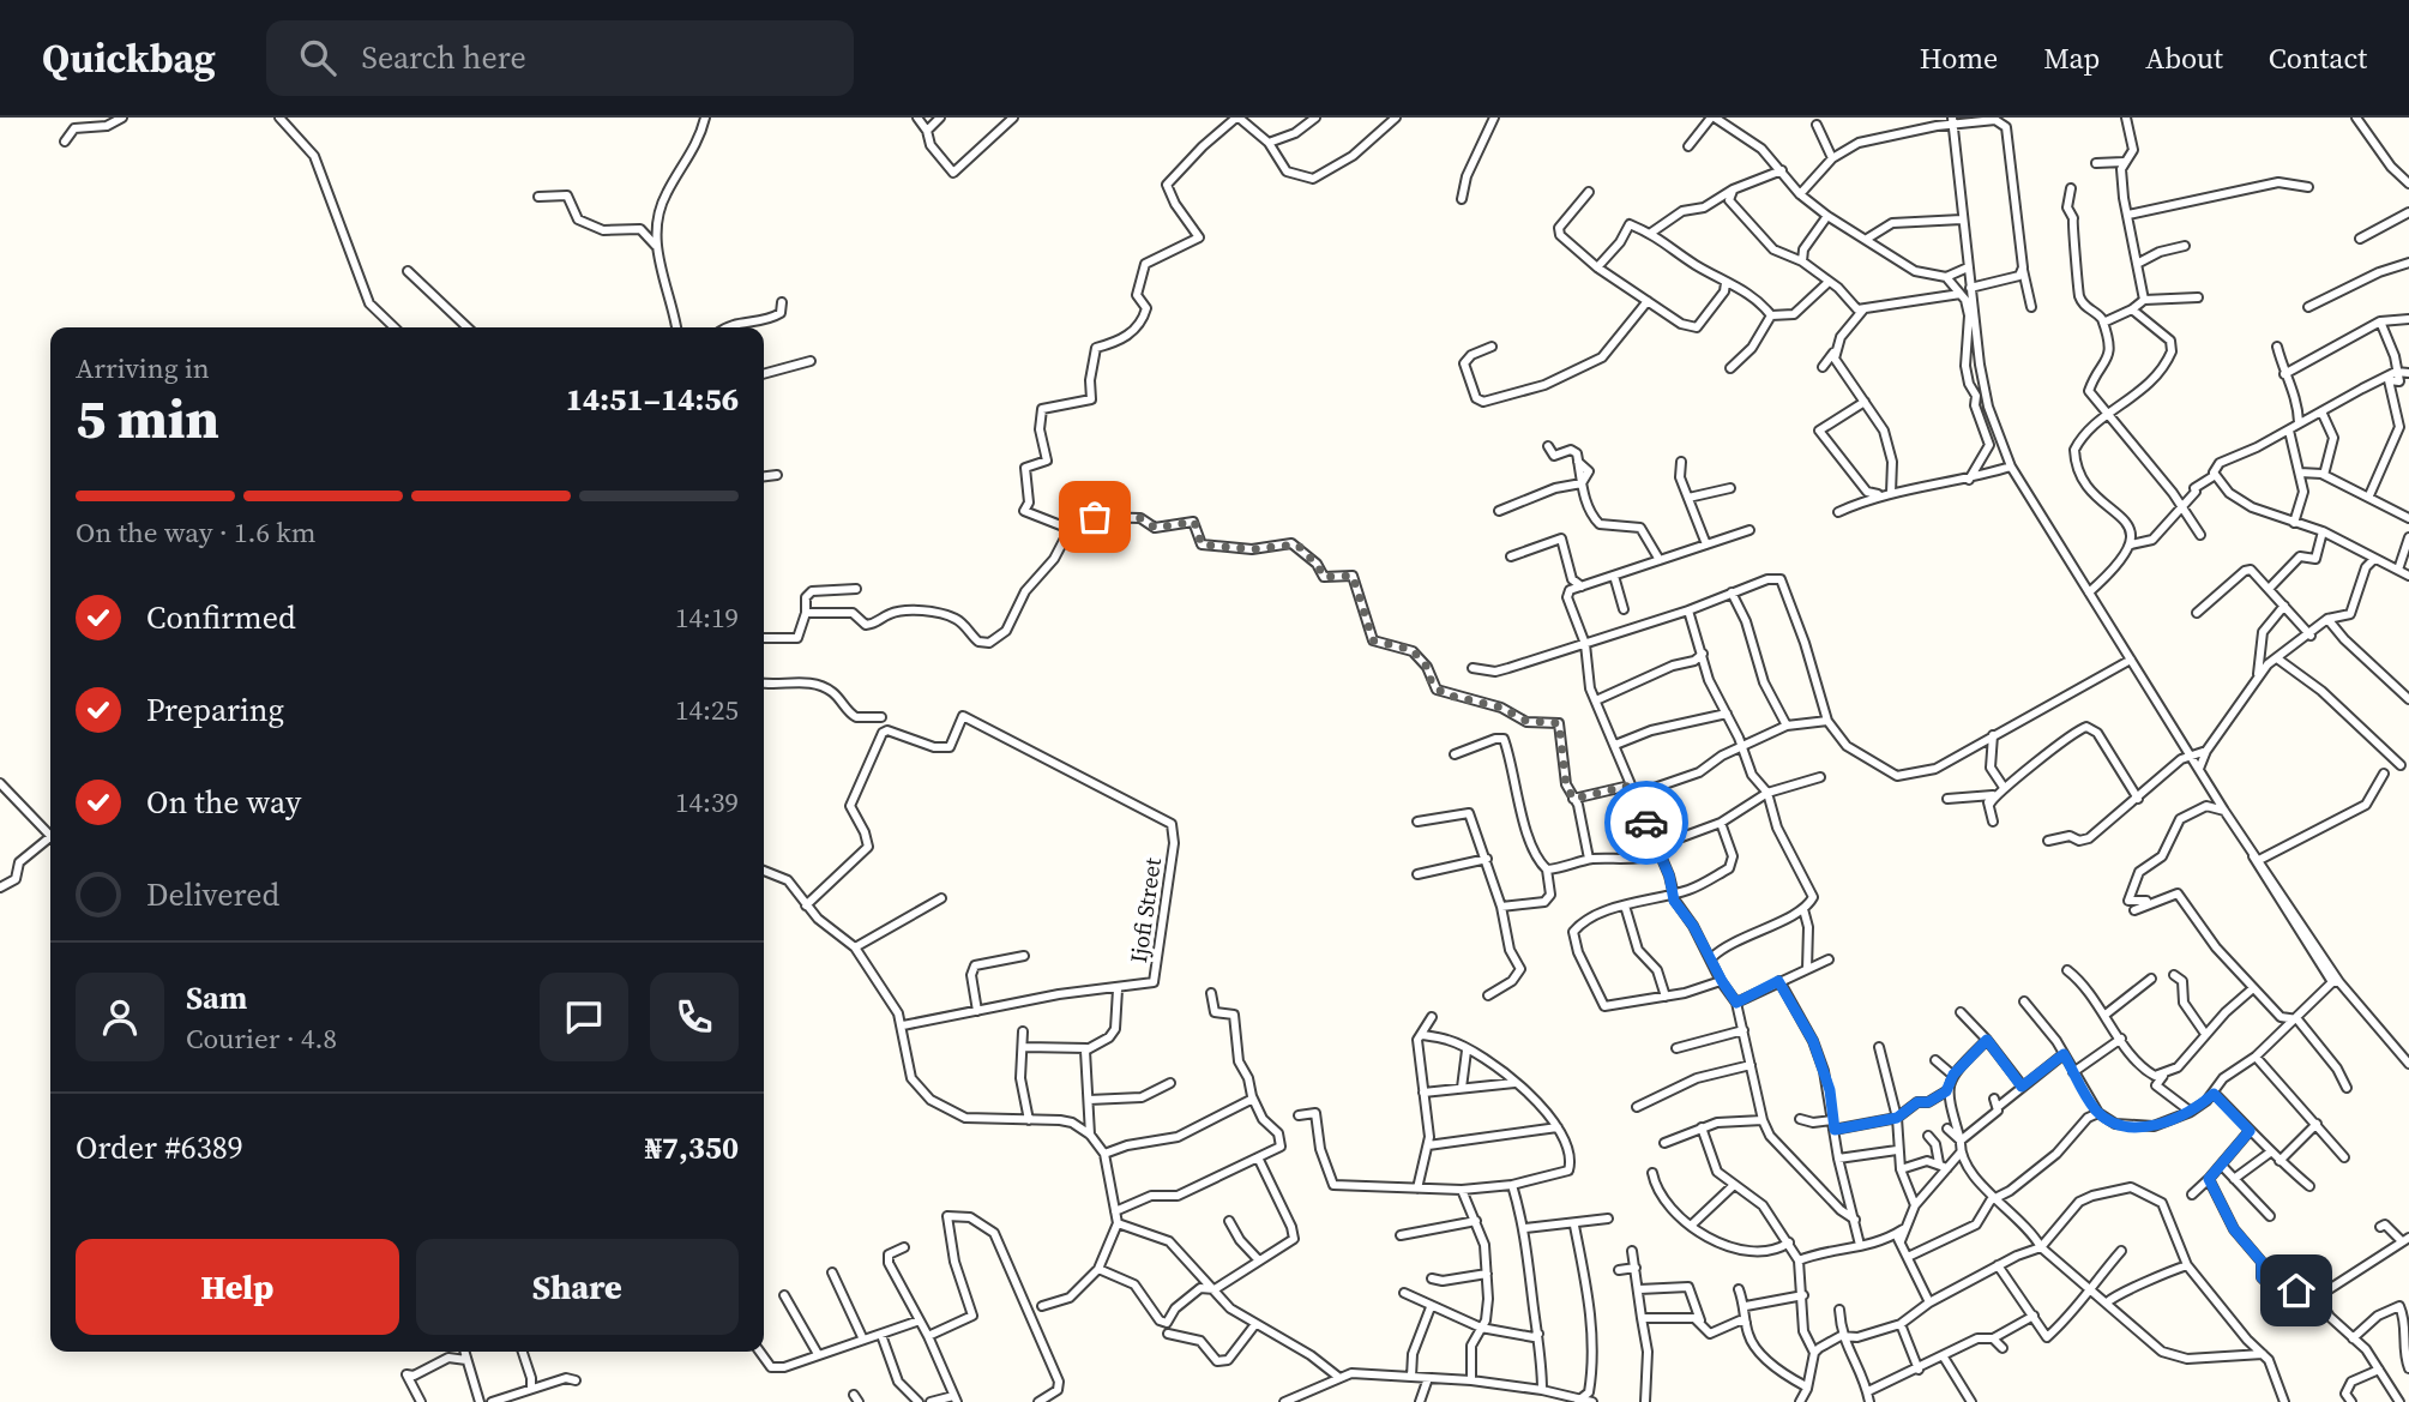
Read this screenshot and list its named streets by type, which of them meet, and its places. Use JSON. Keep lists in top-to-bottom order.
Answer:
{
  "streets": {
    "street": ["Ijofi Street"]
  },
  "page": {
    "header": "Quickbag",
    "search": "Search here",
    "nav": [
      "Home",
      "Map",
      "About",
      "Contact"
    ],
    "heading": ["5 min", "Arriving in", "14:51–14:56"],
    "panel": [
      "Sam",
      "Courier · 4.8",
      "Order #6389",
      "₦7,350"
    ],
    "bar": "On the way · 1.6 km",
    "list": [
      ["Confirmed", "14:19"],
      ["Preparing", "14:25"],
      ["On the way", "14:39"],
      "Delivered"
    ],
    "buttons": ["Help", "Share"]
  }
}
